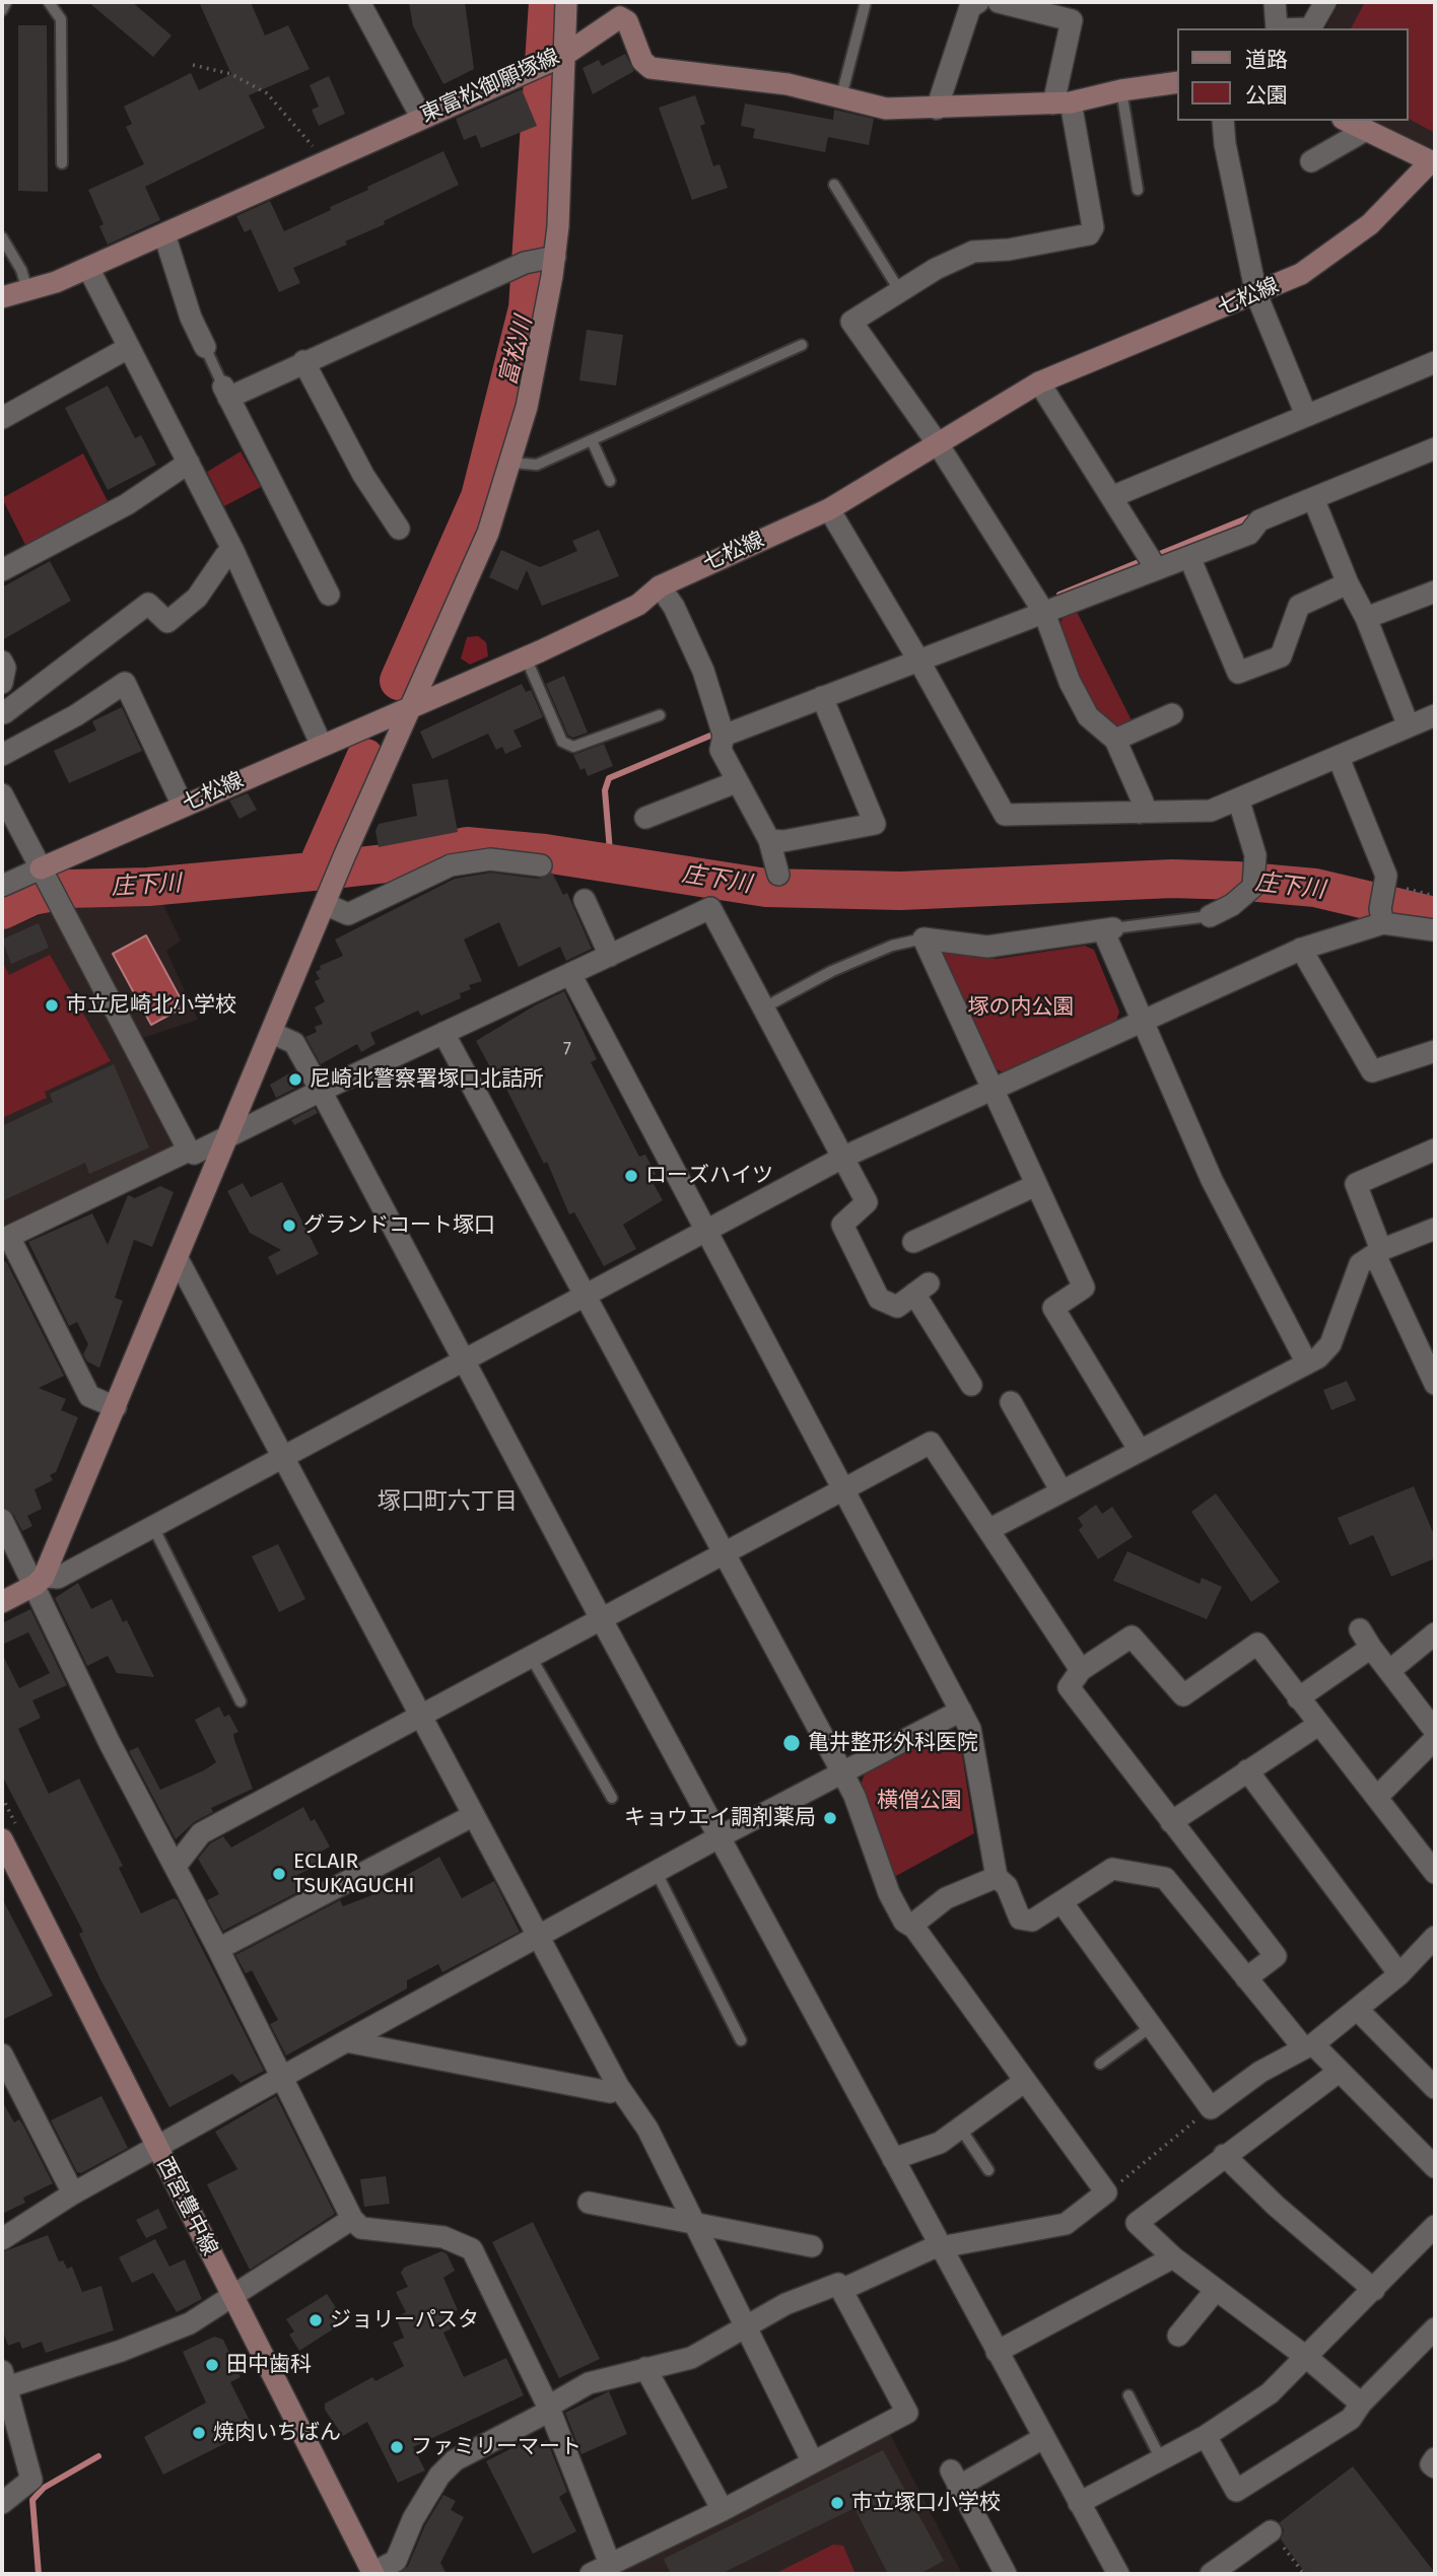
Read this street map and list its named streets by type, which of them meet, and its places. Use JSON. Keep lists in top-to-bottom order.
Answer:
{
  "streets": {
    "street": ["東富松御願塚線", "七松線", "西宮豊中線"]
  },
  "districts": ["塚口町六丁目"],
  "water": ["富松川", "庄下川"],
  "parks": ["塚の内公園", "横僧公園"],
  "places": [
    "市立尼崎北小学校",
    "尼崎北警察署塚口北詰所",
    "ローズハイツ",
    "グランドコート塚口",
    "亀井整形外科医院",
    "キョウエイ調剤薬局",
    "ECLAIR TSUKAGUCHI",
    "ジョリーパスタ",
    "田中歯科",
    "焼肉いちばん",
    "ファミリーマート",
    "市立塚口小学校"
  ],
  "house_numbers": ["7"],
  "legend": ["道路", "公園"]
}
